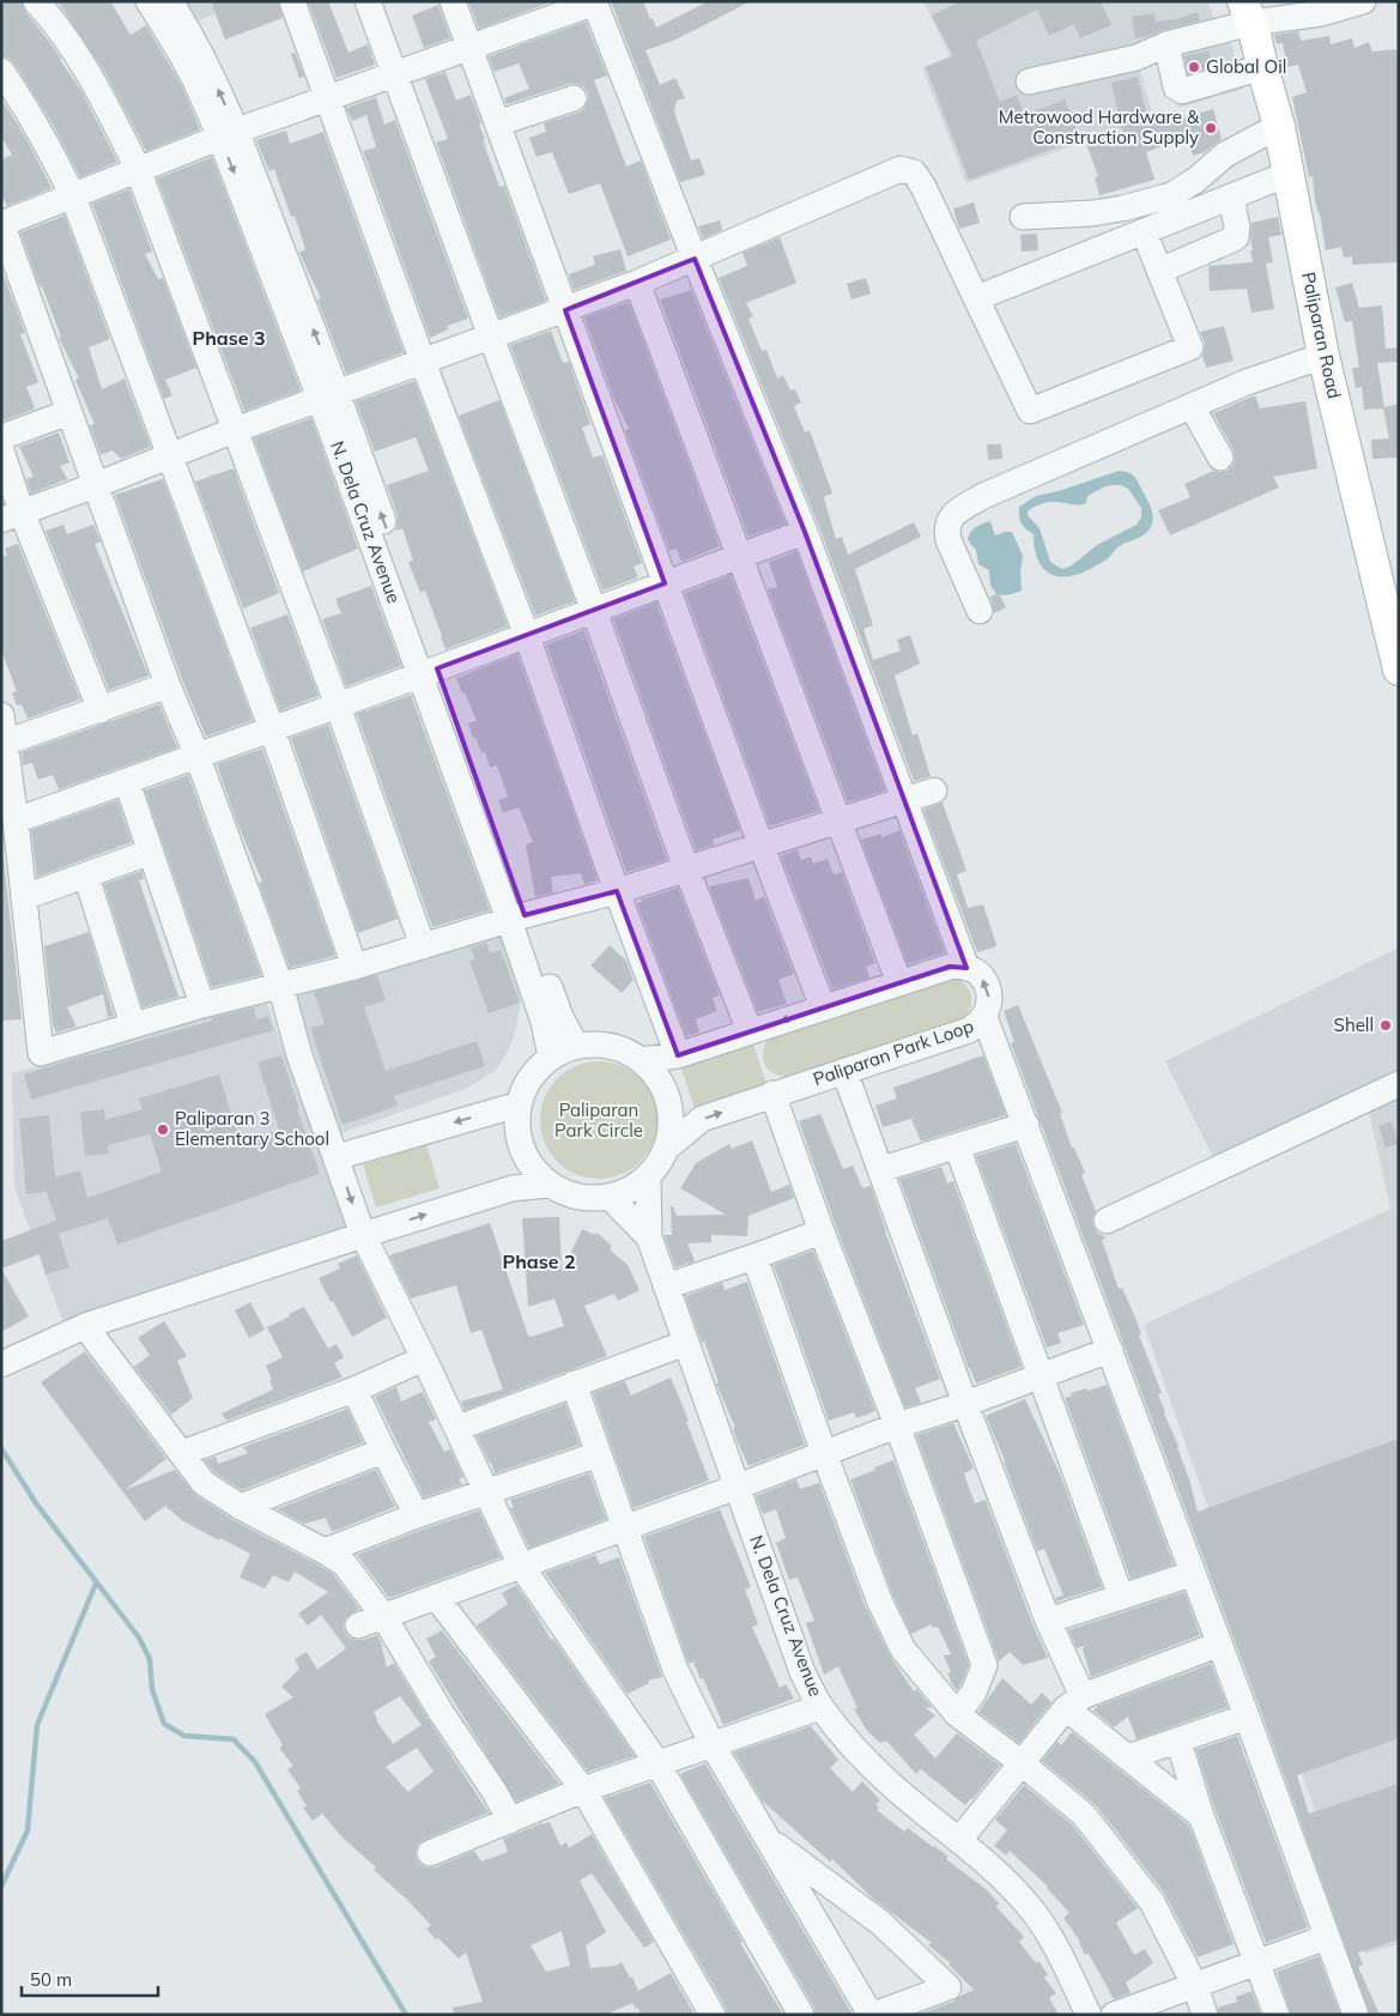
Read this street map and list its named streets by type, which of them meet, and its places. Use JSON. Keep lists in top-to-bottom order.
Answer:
{
  "streets": {
    "main road": ["Paliparan Road"],
    "street": ["N. Dela Cruz Avenue", "Paliparan Park Loop"]
  },
  "crossings": [
    ["N. Dela Cruz Avenue", "Paliparan Park Loop"]
  ],
  "districts": ["Phase 3", "Phase 2"],
  "parks": ["Paliparan Park Circle"],
  "places": [
    "Global Oil",
    "Metrowood Hardware & Construction Supply",
    "Shell",
    "Paliparan 3 Elementary School"
  ],
  "scale_bar": "50 m"
}
